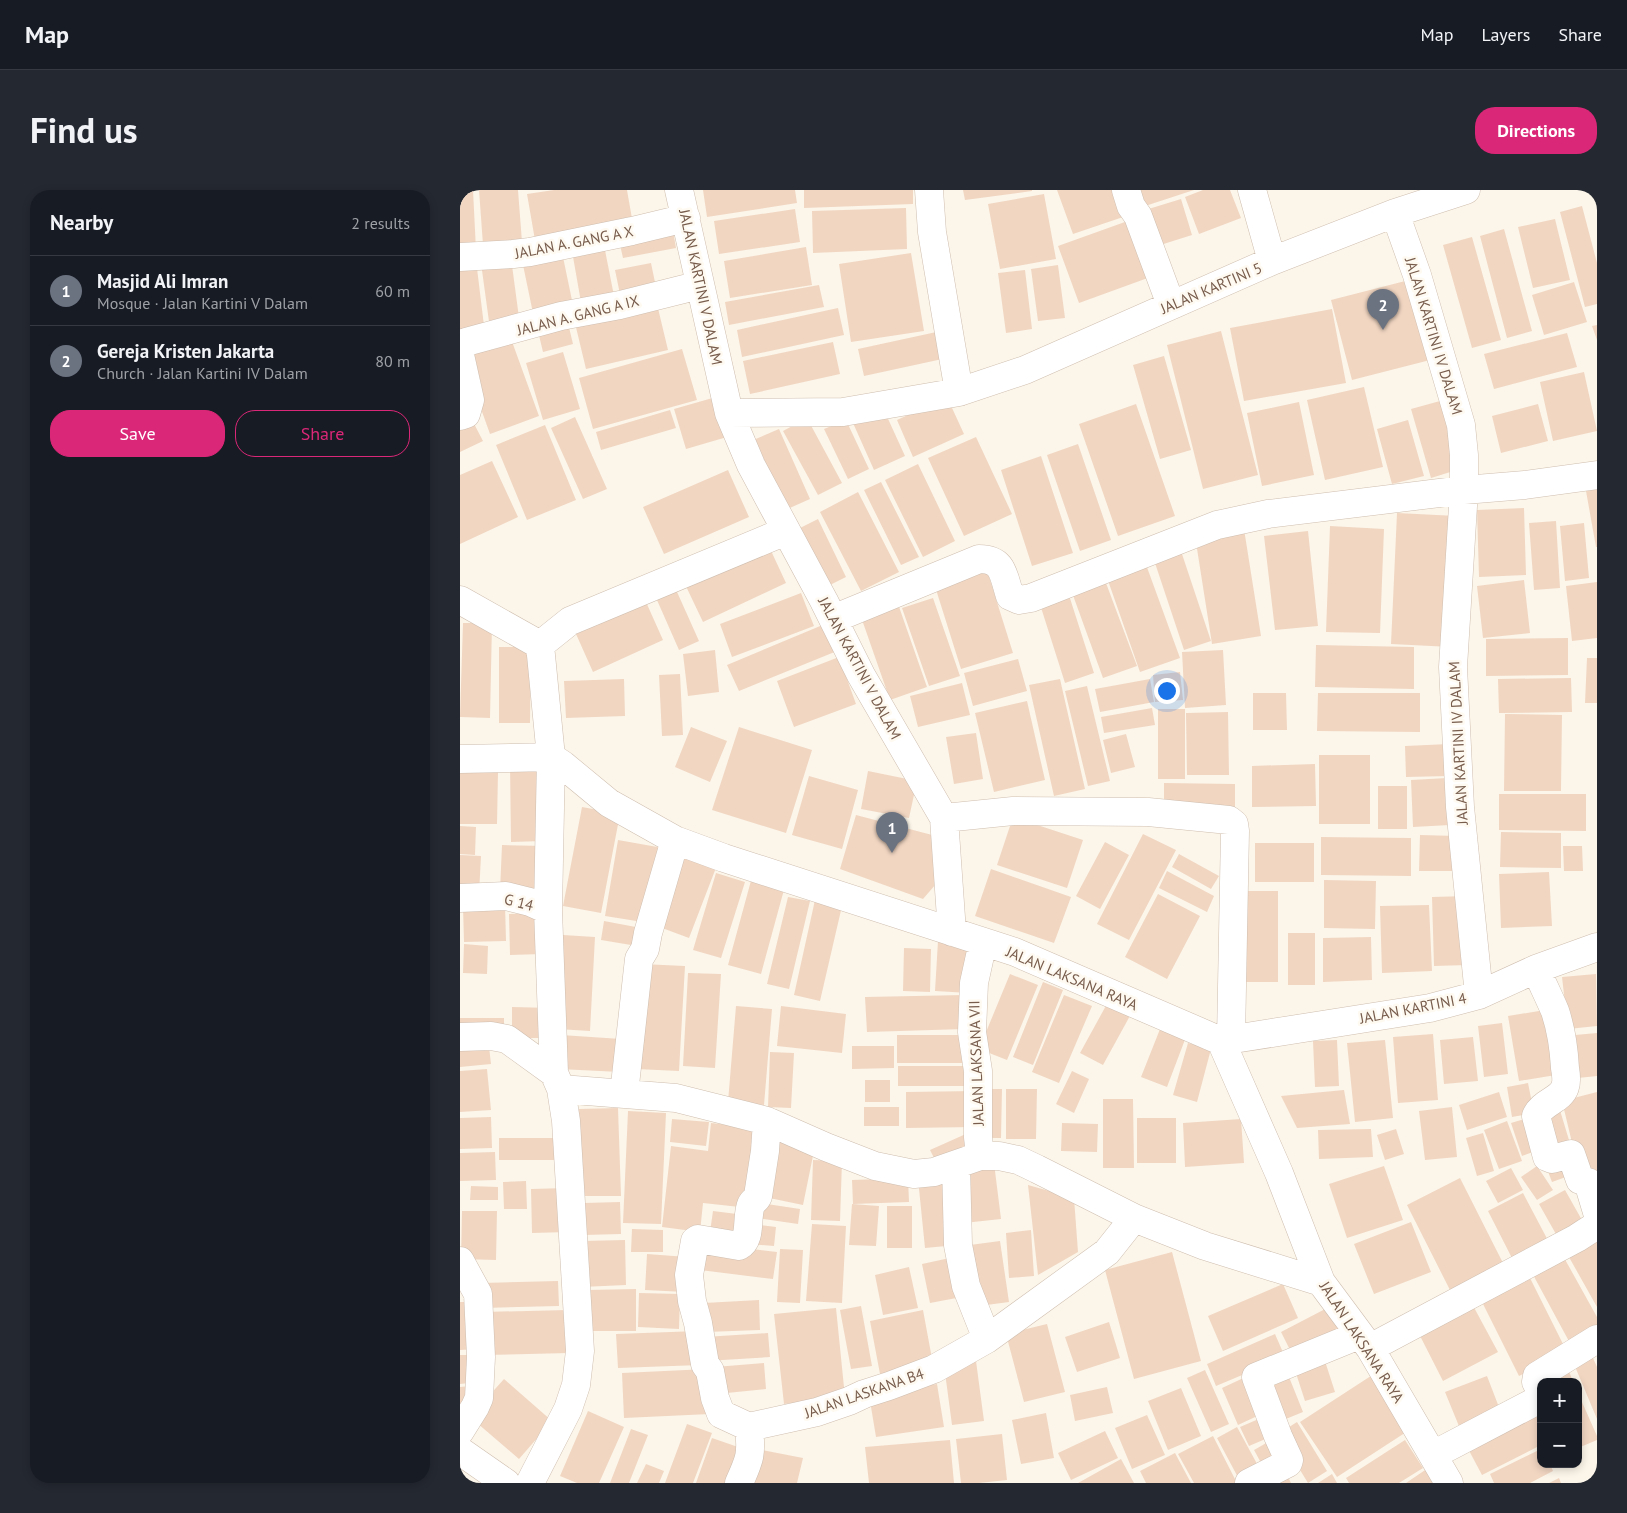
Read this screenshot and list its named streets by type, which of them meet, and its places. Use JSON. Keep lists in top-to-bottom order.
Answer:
{
  "streets": {
    "street": [
      "JALAN A. GANG A X",
      "JALAN KARTINI V DALAM",
      "JALAN KARTINI 5",
      "JALAN A. GANG A IX",
      "JALAN KARTINI IV DALAM",
      "G 14",
      "JALAN LAKSANA RAYA",
      "JALAN KARTINI 4",
      "JALAN LAKSANA VII",
      "JALAN LASKANA B4"
    ]
  },
  "crossings": [
    ["JALAN A. GANG A X", "JALAN KARTINI V DALAM"],
    ["JALAN KARTINI V DALAM", "JALAN A. GANG A IX"],
    ["JALAN KARTINI V DALAM", "JALAN LAKSANA RAYA"],
    ["JALAN KARTINI 5", "JALAN KARTINI IV DALAM"],
    ["JALAN KARTINI IV DALAM", "JALAN KARTINI 4"],
    ["JALAN LAKSANA RAYA", "JALAN KARTINI 4"],
    ["JALAN LAKSANA RAYA", "JALAN LAKSANA VII"],
    ["JALAN LAKSANA VII", "JALAN LASKANA B4"]
  ],
  "page": {
    "header": "Map",
    "nav": ["Map", "Layers", "Share"],
    "title": "Find us",
    "buttons": [
      "Directions",
      ["Save", "Share"]
    ],
    "heading": ["Nearby", "2 results"],
    "list": [
      {
        "mark": "1",
        "name": "Masjid Ali Imran",
        "note": "Mosque · Jalan Kartini V Dalam",
        "value": "60 m"
      },
      {
        "mark": "2",
        "name": "Gereja Kristen Jakarta",
        "note": "Church · Jalan Kartini IV Dalam",
        "value": "80 m"
      }
    ],
    "pins": ["2", "1"],
    "map_buttons": ["+", "−"]
  }
}
